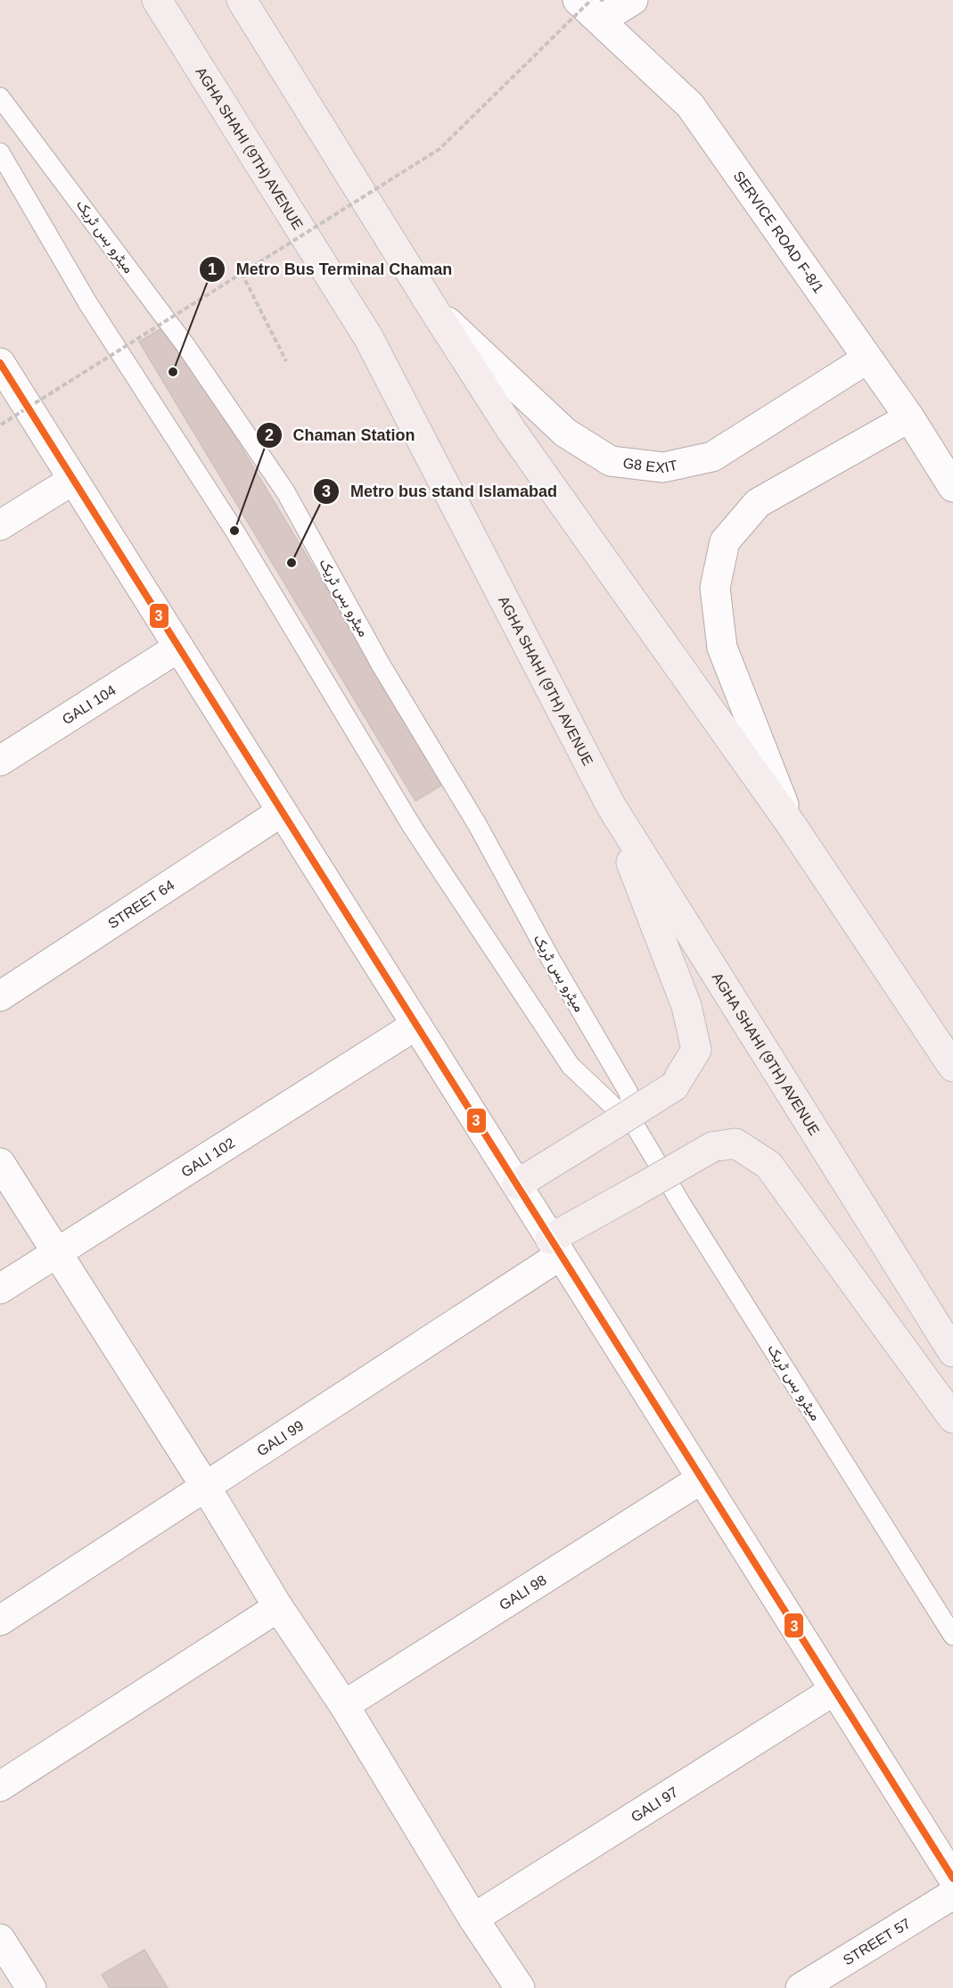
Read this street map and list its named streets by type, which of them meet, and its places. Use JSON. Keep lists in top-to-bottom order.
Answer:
{
  "streets": {
    "main road": ["AGHA SHAHI (9TH) AVENUE"],
    "street": [
      "SERVICE ROAD F-8/1",
      "G8 EXIT",
      "GALI 104",
      "STREET 64",
      "GALI 102",
      "GALI 99",
      "GALI 98",
      "GALI 97",
      "STREET 57"
    ],
    "lane": ["میٹرو بس ٹریک"]
  },
  "crossings": [
    ["SERVICE ROAD F-8/1", "G8 EXIT"]
  ],
  "places": ["Metro Bus Terminal Chaman", "Chaman Station", "Metro bus stand Islamabad"],
  "lines": ["transit line 3"]
}
